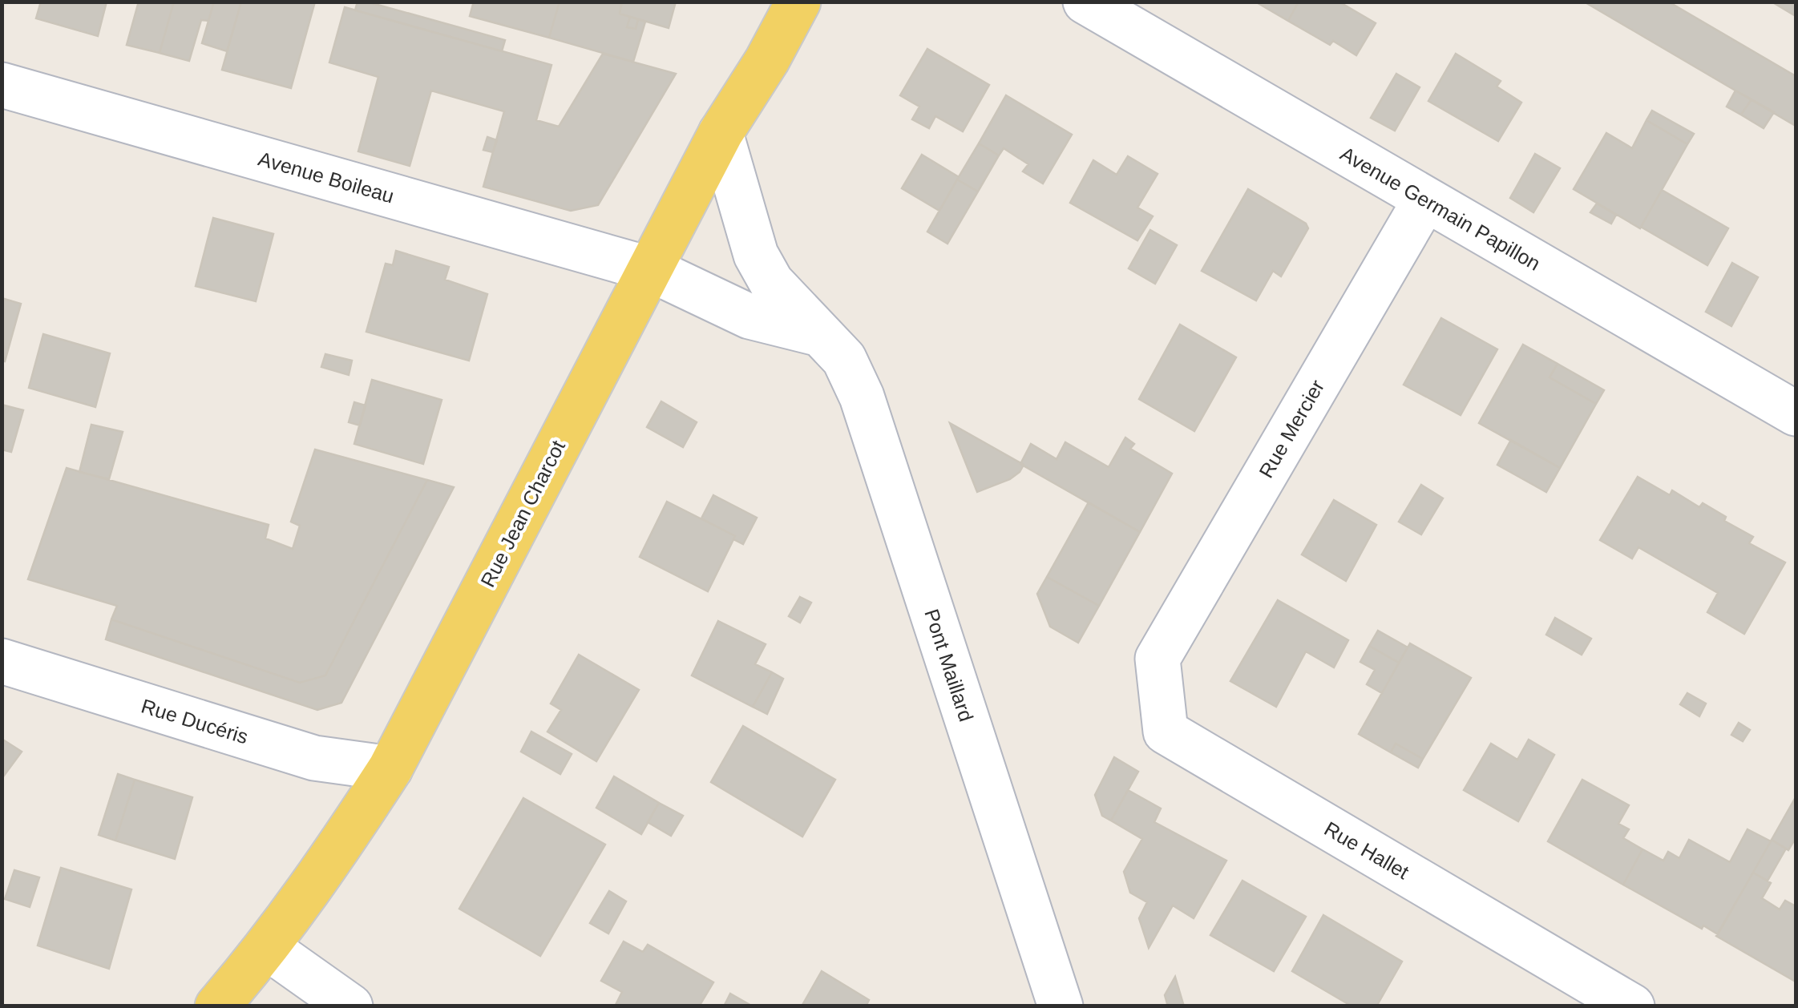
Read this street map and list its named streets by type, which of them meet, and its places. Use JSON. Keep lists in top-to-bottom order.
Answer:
{
  "streets": {
    "main road": ["Rue Jean Charcot"],
    "street": [
      "Avenue Boileau",
      "Avenue Germain Papillon",
      "Rue Mercier",
      "Pont Maillard",
      "Rue Ducéris",
      "Rue Hallet"
    ]
  },
  "crossings": [
    ["Avenue Boileau", "Rue Jean Charcot"],
    ["Avenue Germain Papillon", "Rue Mercier"],
    ["Rue Mercier", "Rue Hallet"],
    ["Rue Jean Charcot", "Pont Maillard"],
    ["Rue Jean Charcot", "Rue Ducéris"]
  ]
}
